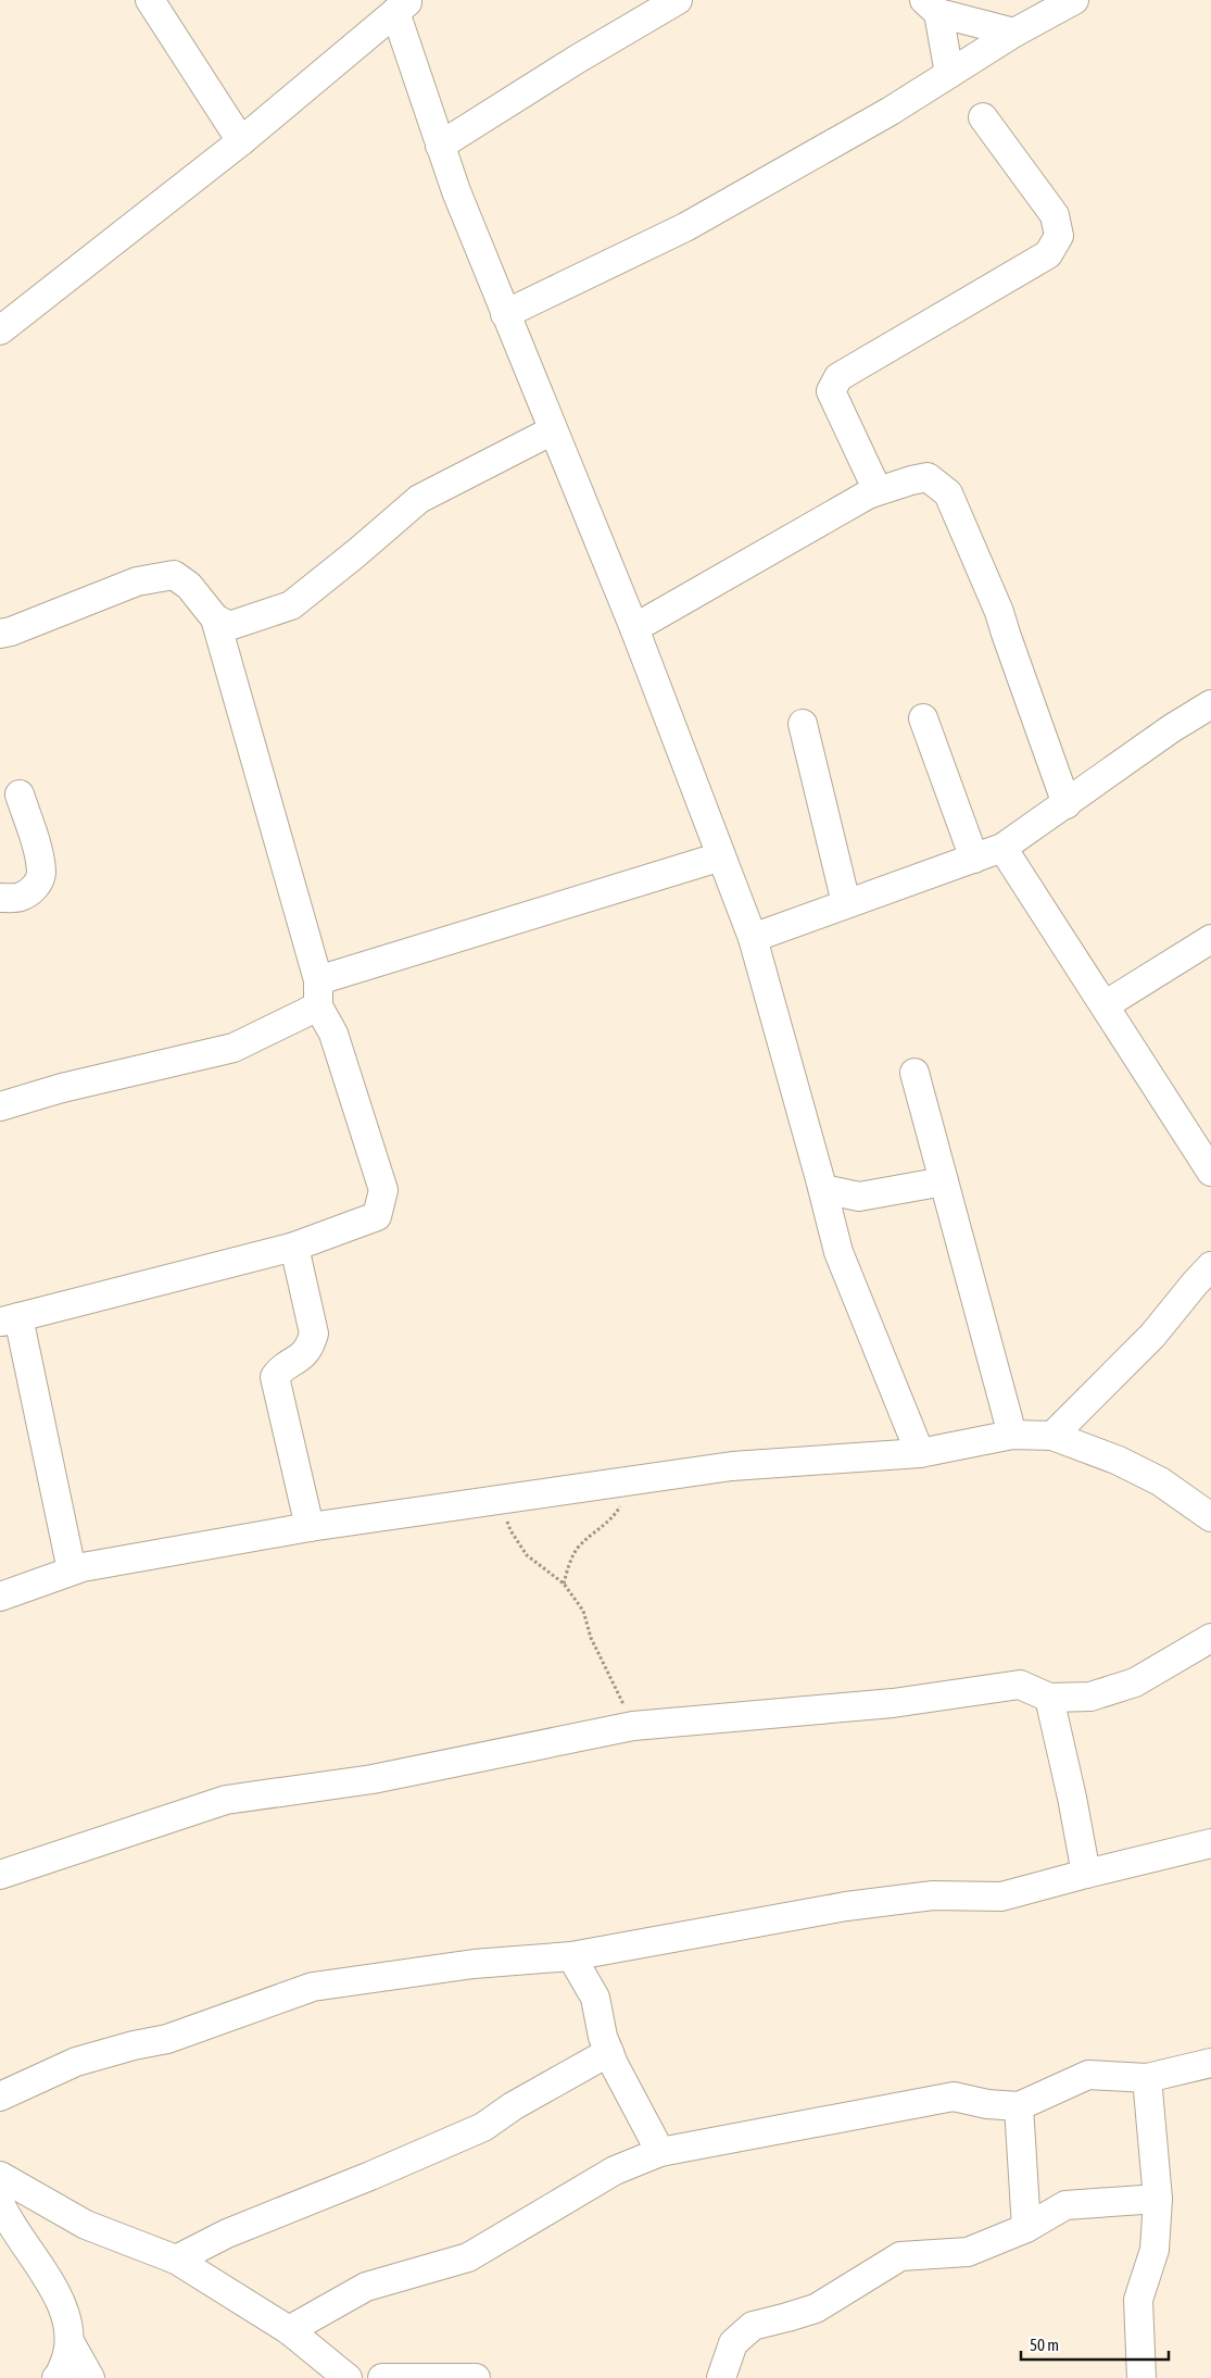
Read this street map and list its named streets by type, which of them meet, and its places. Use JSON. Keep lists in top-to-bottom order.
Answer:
{
  "scale_bar": "50 m"
}
